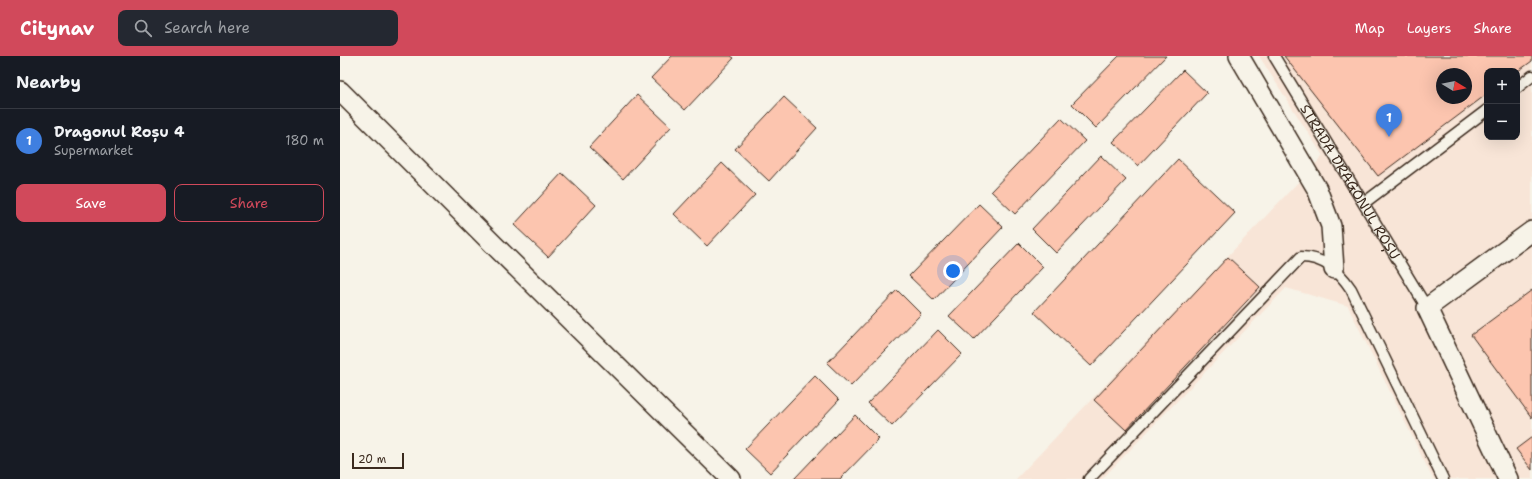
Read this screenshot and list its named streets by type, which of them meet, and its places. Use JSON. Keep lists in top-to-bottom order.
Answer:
{
  "streets": {
    "street": ["STRADA DRAGONUL ROȘU"]
  },
  "scale_bar": "20 m",
  "north": "right",
  "page": {
    "header": "Citynav",
    "search": "Search here",
    "nav": ["Map", "Layers", "Share"],
    "heading": "Nearby",
    "map_buttons": ["+", "−"],
    "pins": "1",
    "list": [
      {
        "mark": "1",
        "name": "Dragonul Roșu 4",
        "note": "Supermarket",
        "value": "180 m"
      }
    ],
    "buttons": ["Save", "Share"],
    "scale": "20 m"
  }
}
